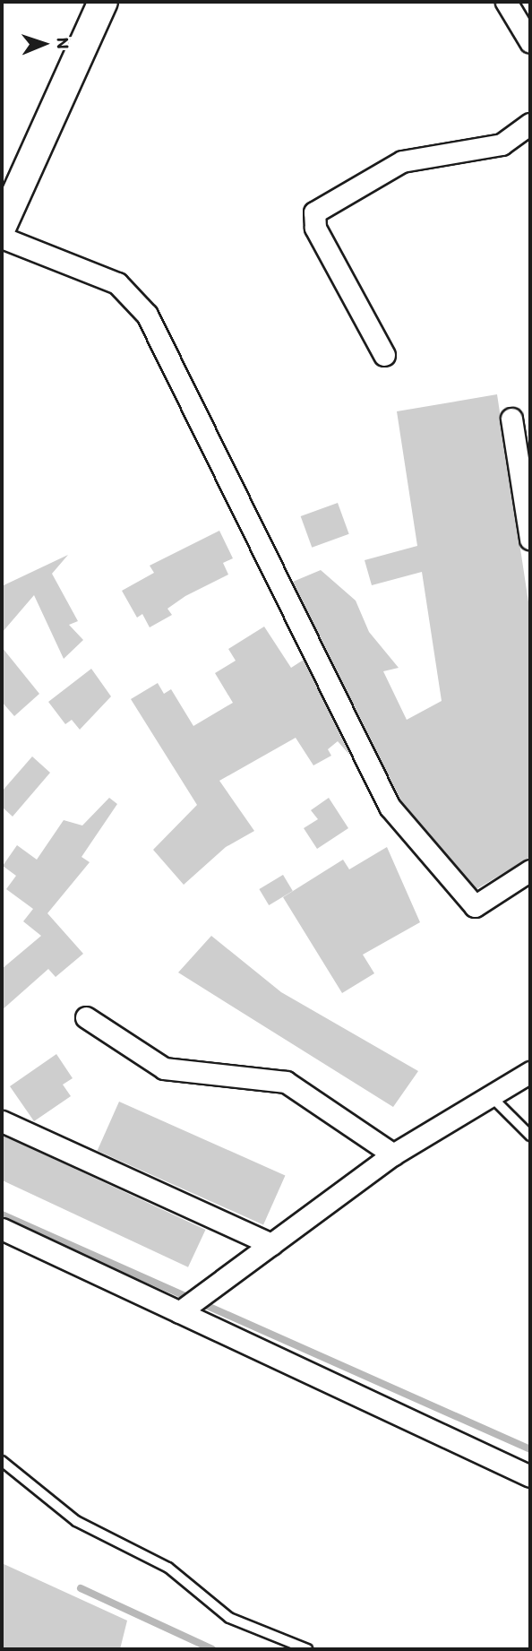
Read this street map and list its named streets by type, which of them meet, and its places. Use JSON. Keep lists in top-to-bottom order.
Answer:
{
  "north": "right"
}
